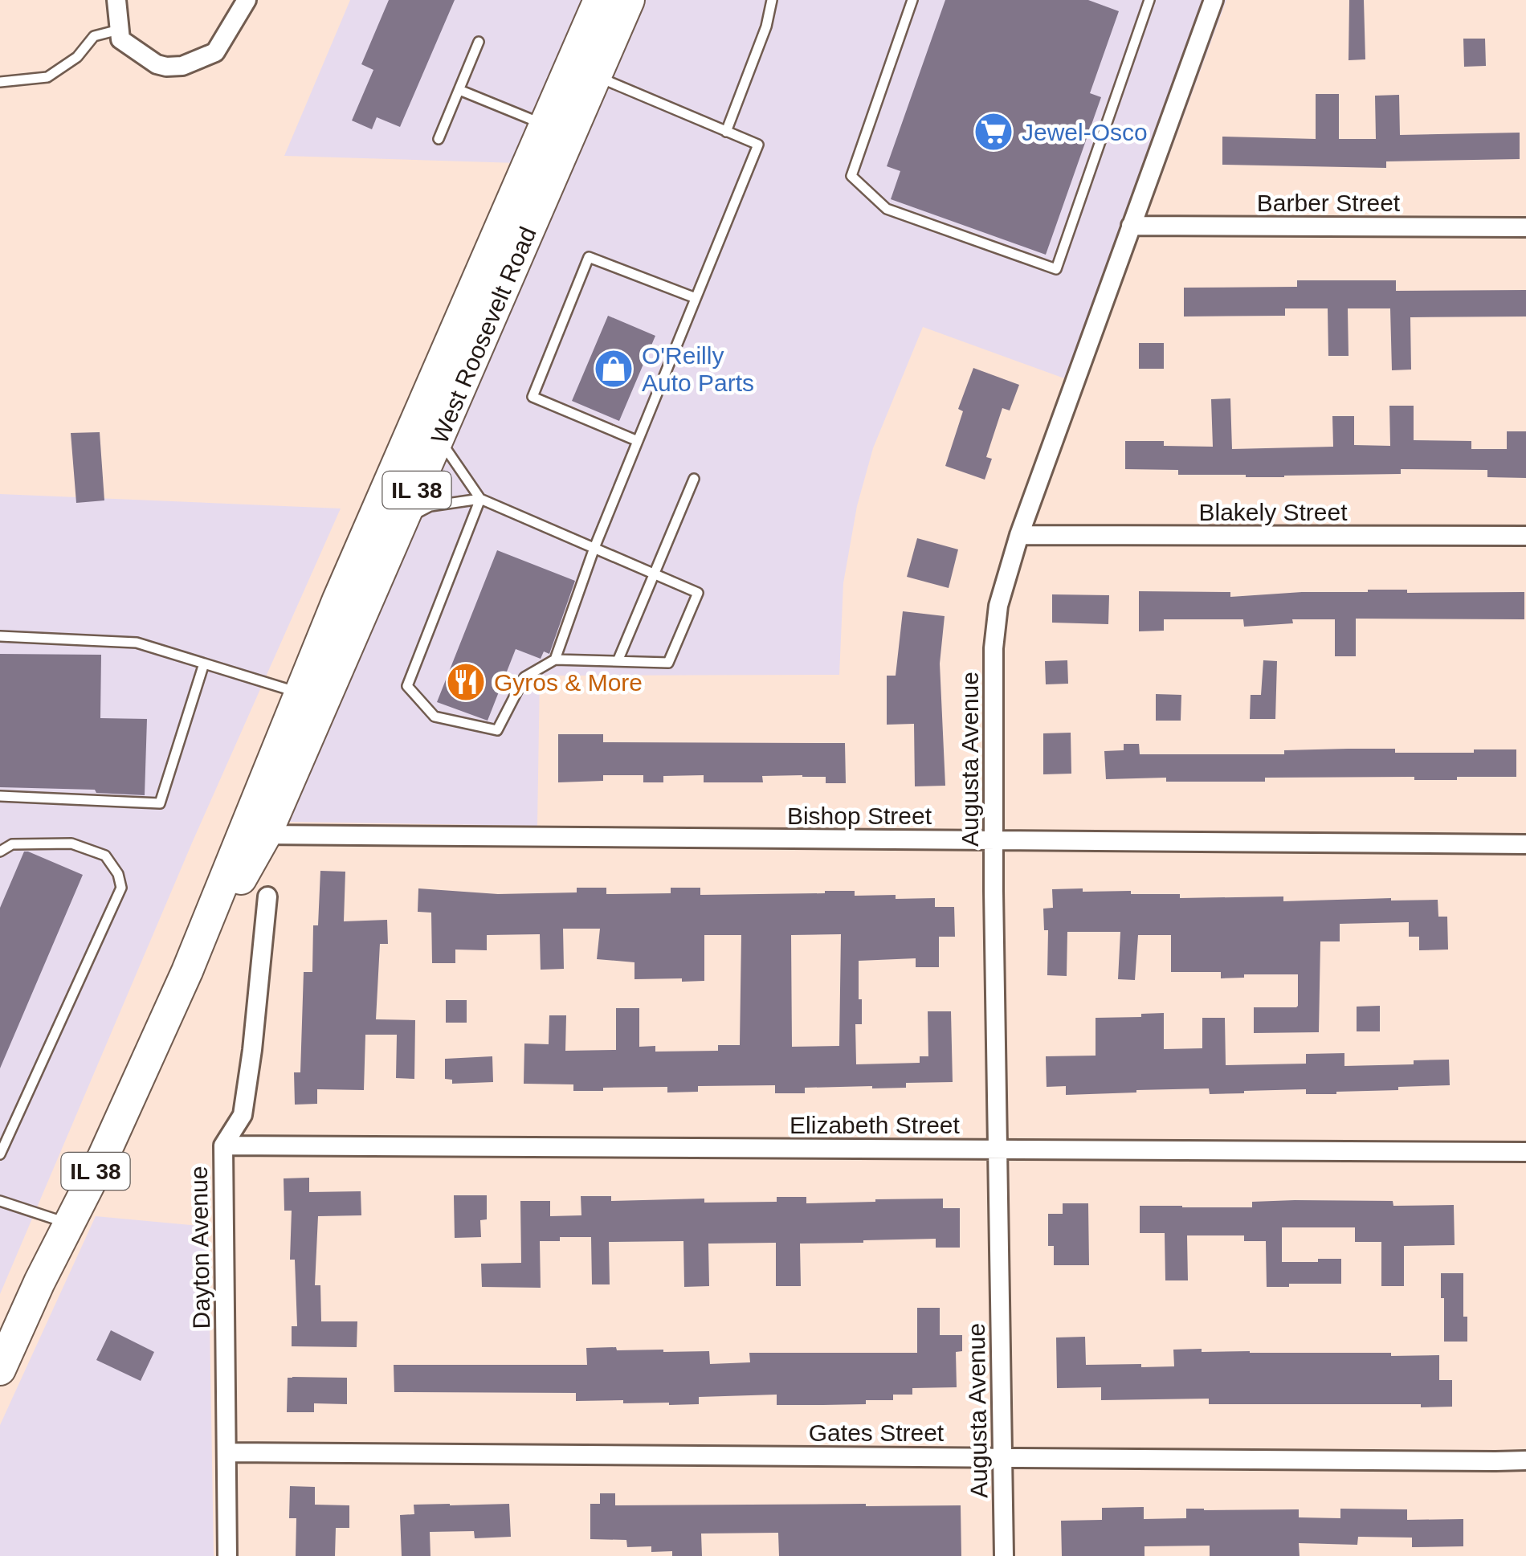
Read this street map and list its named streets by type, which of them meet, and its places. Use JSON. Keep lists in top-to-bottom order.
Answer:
{
  "streets": {
    "main road": ["West Roosevelt Road", "IL 38"],
    "street": [
      "Barber Street",
      "Blakely Street",
      "Augusta Avenue",
      "Bishop Street",
      "Elizabeth Street",
      "Dayton Avenue",
      "Gates Street"
    ]
  },
  "crossings": [
    ["Barber Street", "Augusta Avenue"],
    ["West Roosevelt Road", "Bishop Street"],
    ["Blakely Street", "Augusta Avenue"],
    ["Augusta Avenue", "Bishop Street"],
    ["Augusta Avenue", "Elizabeth Street"],
    ["Augusta Avenue", "Gates Street"],
    ["Elizabeth Street", "Dayton Avenue"],
    ["Dayton Avenue", "Gates Street"]
  ],
  "places": {
    "supermarket": ["Jewel-Osco"],
    "shop": ["O'Reilly Auto Parts"],
    "restaurant": ["Gyros & More"]
  }
}
